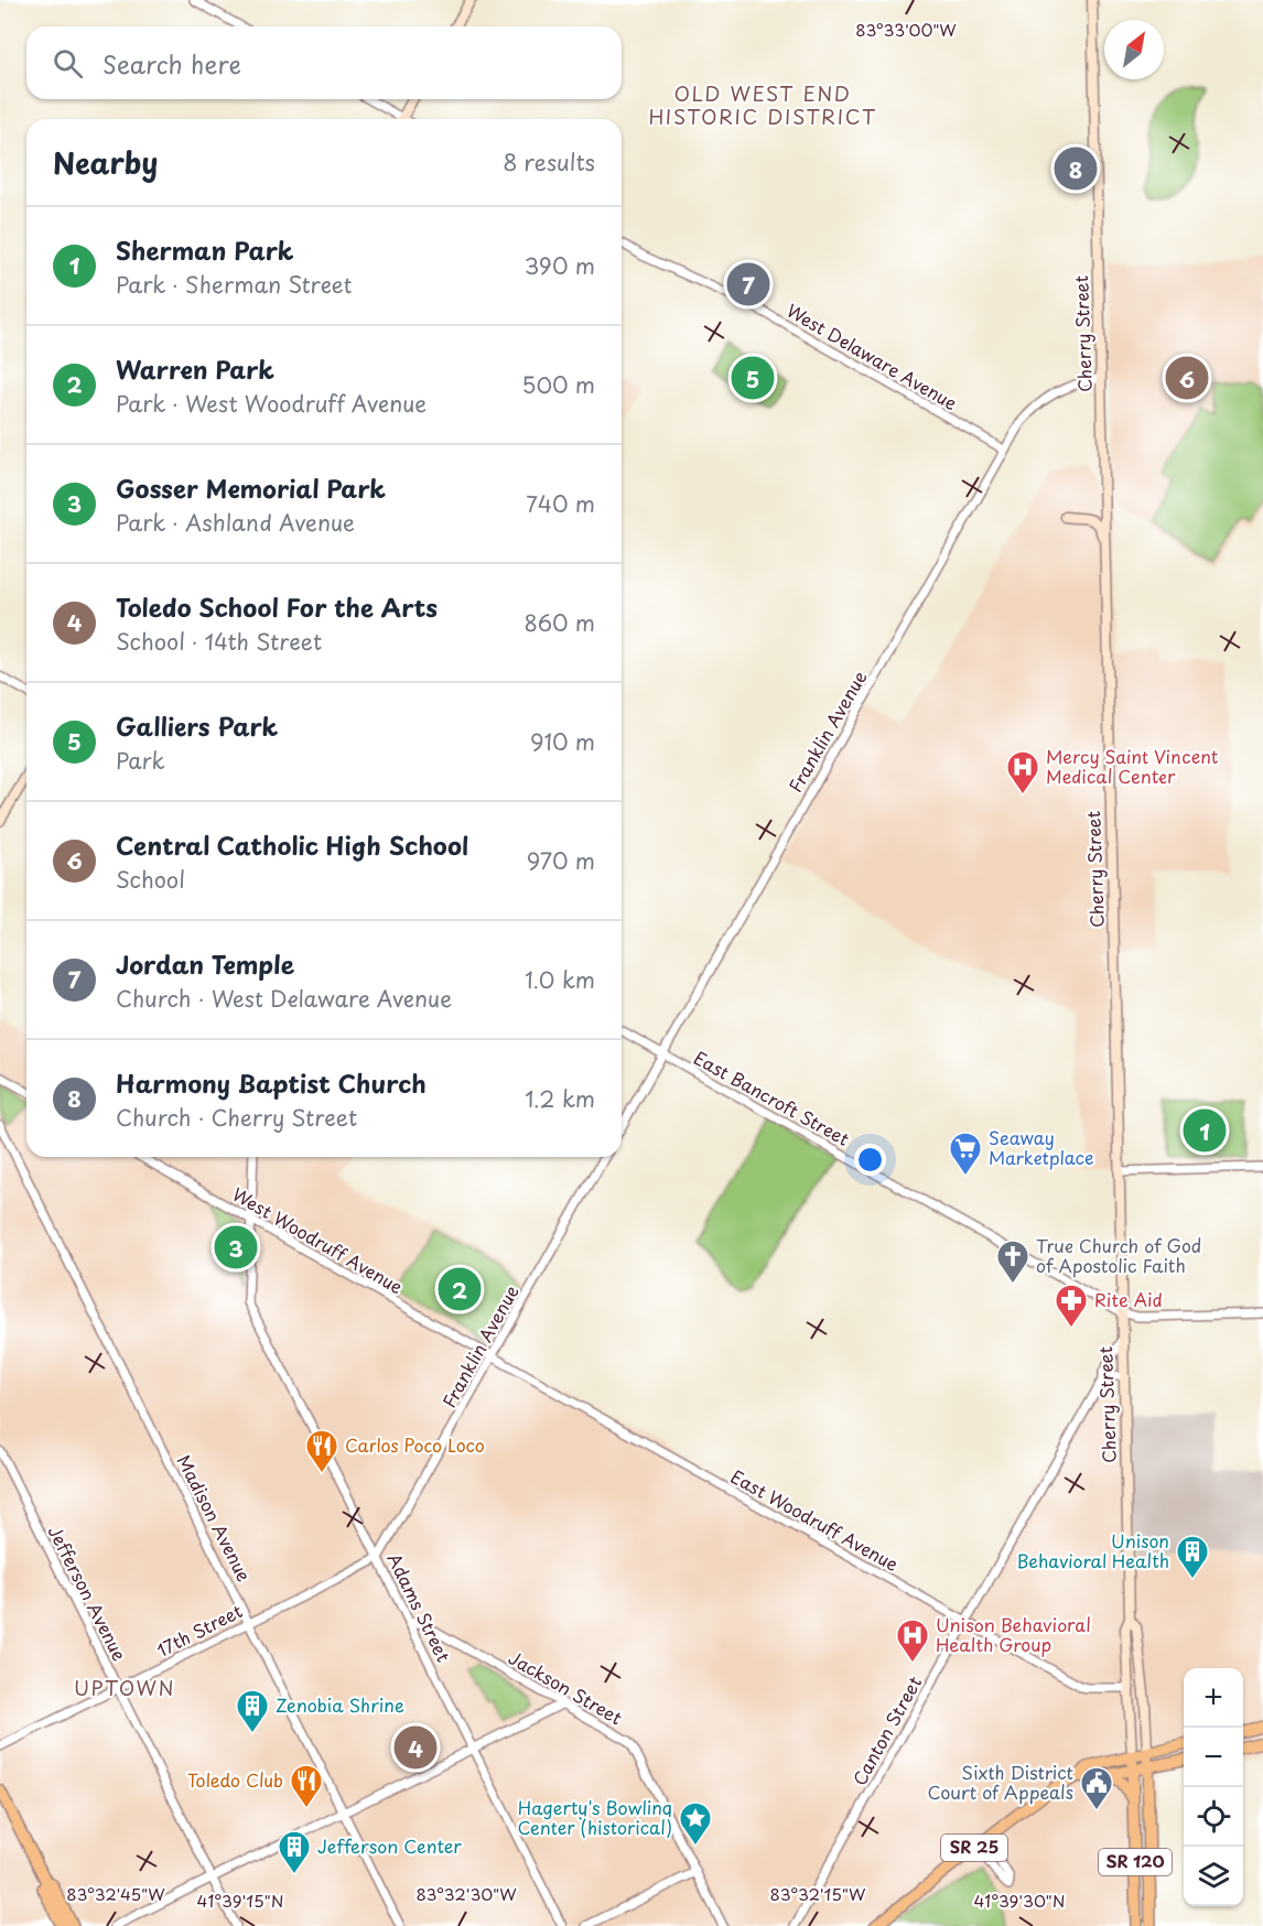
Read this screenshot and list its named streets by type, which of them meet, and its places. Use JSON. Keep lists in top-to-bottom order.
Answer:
{
  "streets": {
    "main road": ["Cherry Street", "SR 25", "SR 120"],
    "street": [
      "West Delaware Avenue",
      "Franklin Avenue",
      "East Bancroft Street",
      "West Woodruff Avenue",
      "Madison Avenue",
      "East Woodruff Avenue",
      "Jefferson Avenue",
      "Adams Street",
      "17th Street",
      "Jackson Street",
      "Canton Street"
    ]
  },
  "crossings": [
    ["Cherry Street", "Franklin Avenue"],
    ["Cherry Street", "East Bancroft Street"],
    ["Cherry Street", "East Woodruff Avenue"],
    ["Cherry Street", "Canton Street"],
    ["Cherry Street", "SR 25"],
    ["West Delaware Avenue", "Franklin Avenue"],
    ["Franklin Avenue", "East Bancroft Street"],
    ["Franklin Avenue", "West Woodruff Avenue"],
    ["Franklin Avenue", "East Woodruff Avenue"],
    ["Franklin Avenue", "Adams Street"],
    ["Franklin Avenue", "17th Street"],
    ["West Woodruff Avenue", "East Woodruff Avenue"],
    ["West Woodruff Avenue", "Adams Street"],
    ["Madison Avenue", "17th Street"],
    ["East Woodruff Avenue", "Canton Street"],
    ["Jefferson Avenue", "17th Street"],
    ["Adams Street", "17th Street"],
    ["Adams Street", "Jackson Street"]
  ],
  "districts": ["OLD WEST END HISTORIC DISTRICT", "UPTOWN"],
  "places": {
    "hospital": ["Mercy Saint Vincent Medical Center", "Unison Behavioral Health Group"],
    "supermarket": ["Seaway Marketplace"],
    "church": ["True Church of God of Apostolic Faith"],
    "pharmacy": ["Rite Aid"],
    "restaurant": ["Carlos Poco Loco", "Toledo Club"],
    "building": ["Unison Behavioral Health", "Zenobia Shrine", "Jefferson Center"],
    "public building": ["Sixth District Court of Appeals"],
    "place": ["Hagerty's Bowling Center (historical)"]
  },
  "north": "top right",
  "page": {
    "search": "Search here",
    "heading": ["Nearby", "8 results"],
    "pins": [
      "8",
      "7",
      "5",
      "6",
      "1",
      "3",
      "2",
      "4"
    ],
    "list": [
      {
        "mark": "1",
        "name": "Sherman Park",
        "note": "Park · Sherman Street",
        "value": "390 m"
      },
      {
        "mark": "2",
        "name": "Warren Park",
        "note": "Park · West Woodruff Avenue",
        "value": "500 m"
      },
      {
        "mark": "3",
        "name": "Gosser Memorial Park",
        "note": "Park · Ashland Avenue",
        "value": "740 m"
      },
      {
        "mark": "4",
        "name": "Toledo School For the Arts",
        "note": "School · 14th Street",
        "value": "860 m"
      },
      {
        "mark": "5",
        "name": "Galliers Park",
        "note": "Park",
        "value": "910 m"
      },
      {
        "mark": "6",
        "name": "Central Catholic High School",
        "note": "School",
        "value": "970 m"
      },
      {
        "mark": "7",
        "name": "Jordan Temple",
        "note": "Church · West Delaware Avenue",
        "value": "1.0 km"
      },
      {
        "mark": "8",
        "name": "Harmony Baptist Church",
        "note": "Church · Cherry Street",
        "value": "1.2 km"
      }
    ],
    "map_buttons": ["+", "−"]
  },
  "coordinates": [
    "83°33'00\"W",
    "83°32'45\"W",
    "83°32'30\"W",
    "83°32'15\"W",
    "41°39'15\"N",
    "41°39'30\"N"
  ]
}
